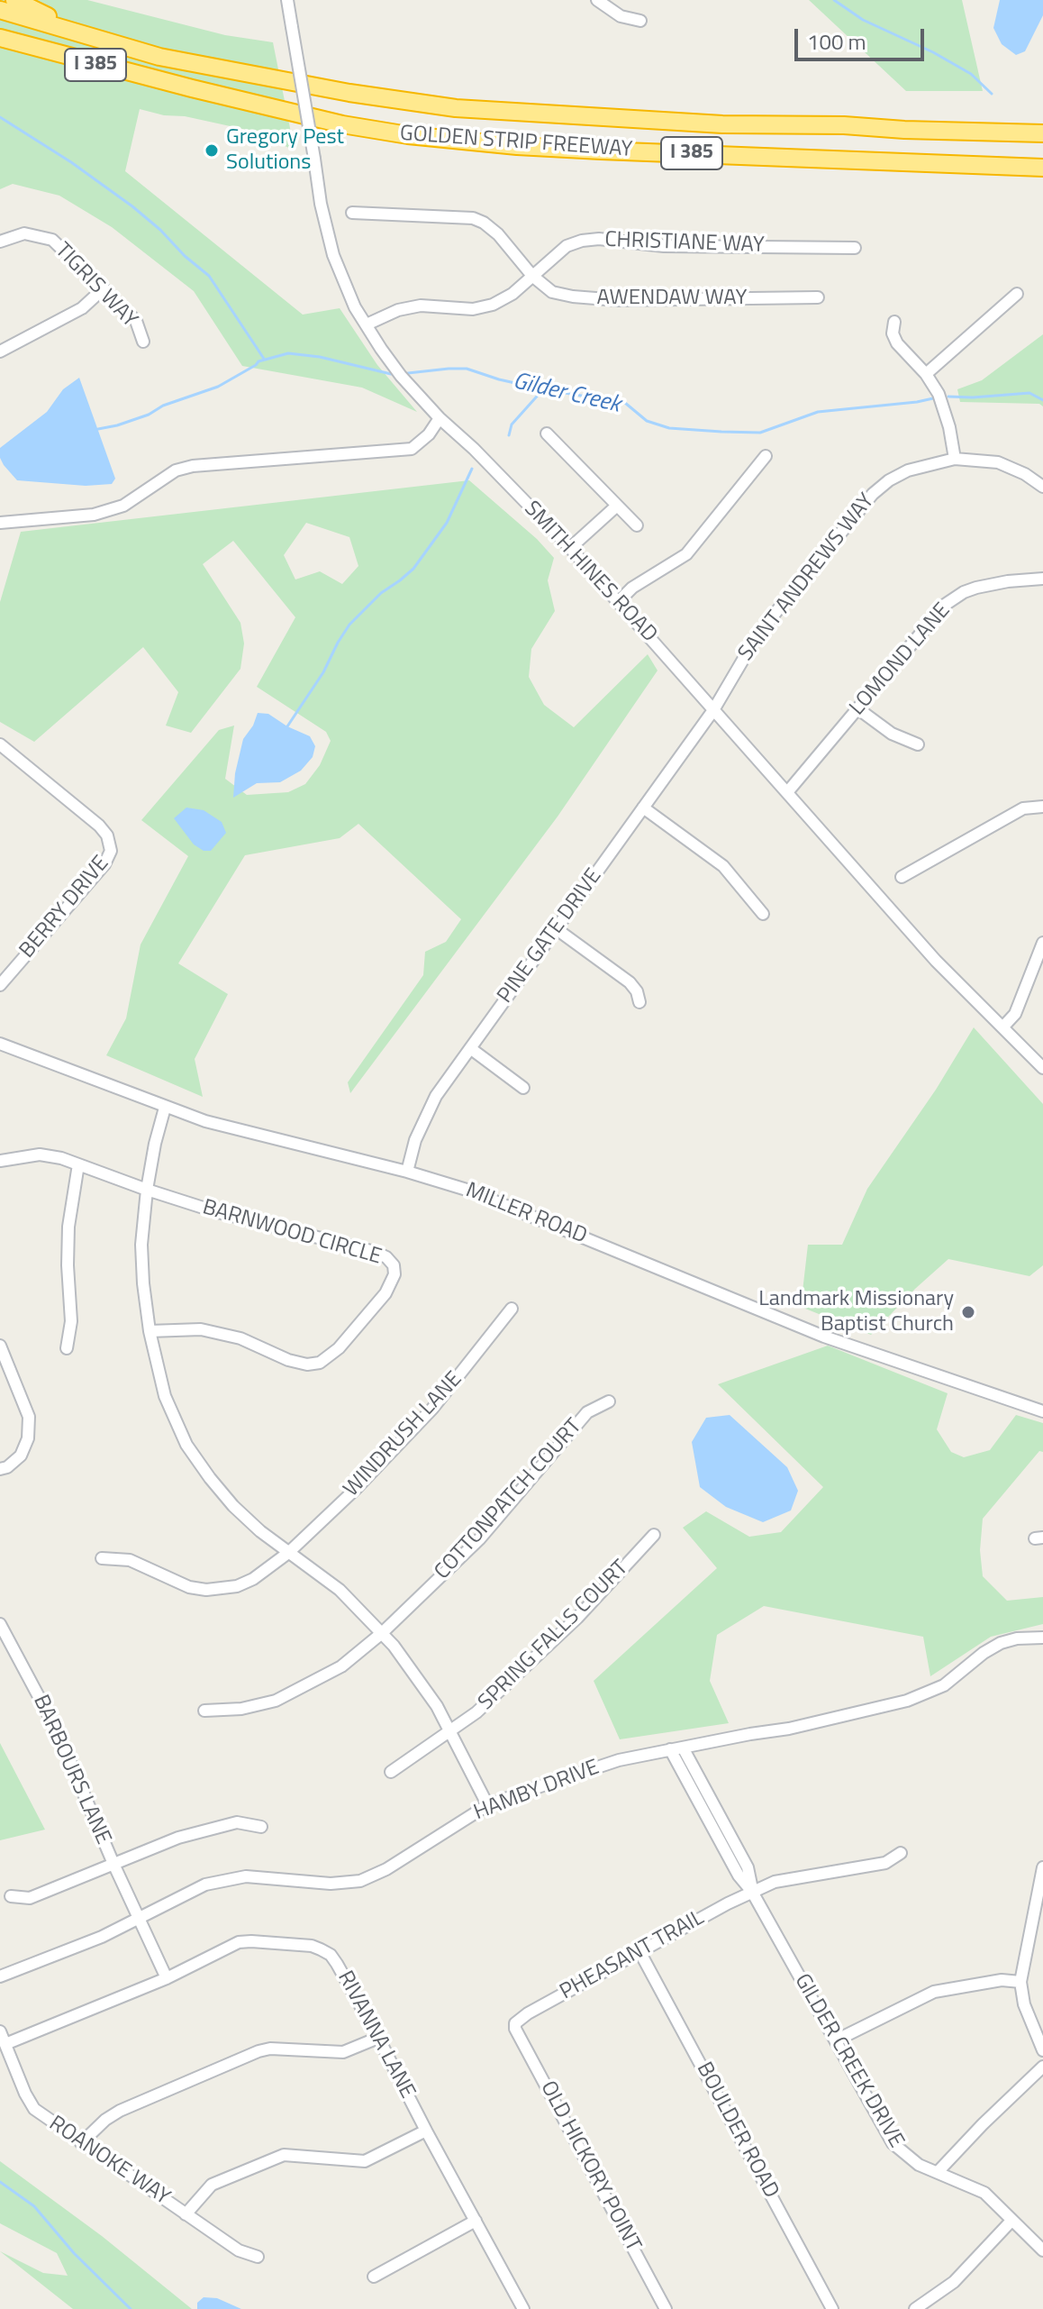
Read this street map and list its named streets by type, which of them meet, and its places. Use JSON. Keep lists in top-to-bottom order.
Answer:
{
  "streets": {
    "highway": ["I 385", "GOLDEN STRIP FREEWAY"],
    "street": [
      "CHRISTIANE WAY",
      "TIGRIS WAY",
      "AWENDAW WAY",
      "SMITH HINES ROAD",
      "SAINT ANDREWS WAY",
      "LOMOND LANE",
      "BERRY DRIVE",
      "PINE GATE DRIVE",
      "MILLER ROAD",
      "BARNWOOD CIRCLE",
      "WINDRUSH LANE",
      "COTTONPATCH COURT",
      "SPRING FALLS COURT",
      "BARBOURS LANE",
      "HAMBY DRIVE",
      "PHEASANT TRAIL",
      "RIVANNA LANE",
      "GILDER CREEK DRIVE",
      "BOULDER ROAD",
      "ROANOKE WAY",
      "OLD HICKORY POINT"
    ]
  },
  "crossings": [
    ["CHRISTIANE WAY", "AWENDAW WAY"],
    ["CHRISTIANE WAY", "SMITH HINES ROAD"],
    ["SMITH HINES ROAD", "SAINT ANDREWS WAY"],
    ["SMITH HINES ROAD", "LOMOND LANE"],
    ["SMITH HINES ROAD", "PINE GATE DRIVE"],
    ["SAINT ANDREWS WAY", "PINE GATE DRIVE"],
    ["PINE GATE DRIVE", "MILLER ROAD"],
    ["BARBOURS LANE", "HAMBY DRIVE"],
    ["BARBOURS LANE", "RIVANNA LANE"],
    ["HAMBY DRIVE", "GILDER CREEK DRIVE"],
    ["PHEASANT TRAIL", "GILDER CREEK DRIVE"],
    ["PHEASANT TRAIL", "BOULDER ROAD"],
    ["PHEASANT TRAIL", "OLD HICKORY POINT"],
    ["RIVANNA LANE", "ROANOKE WAY"]
  ],
  "water": ["Gilder Creek"],
  "places": ["Gregory Pest Solutions", "Landmark Missionary Baptist Church"],
  "scale_bar": "100 m"
}
